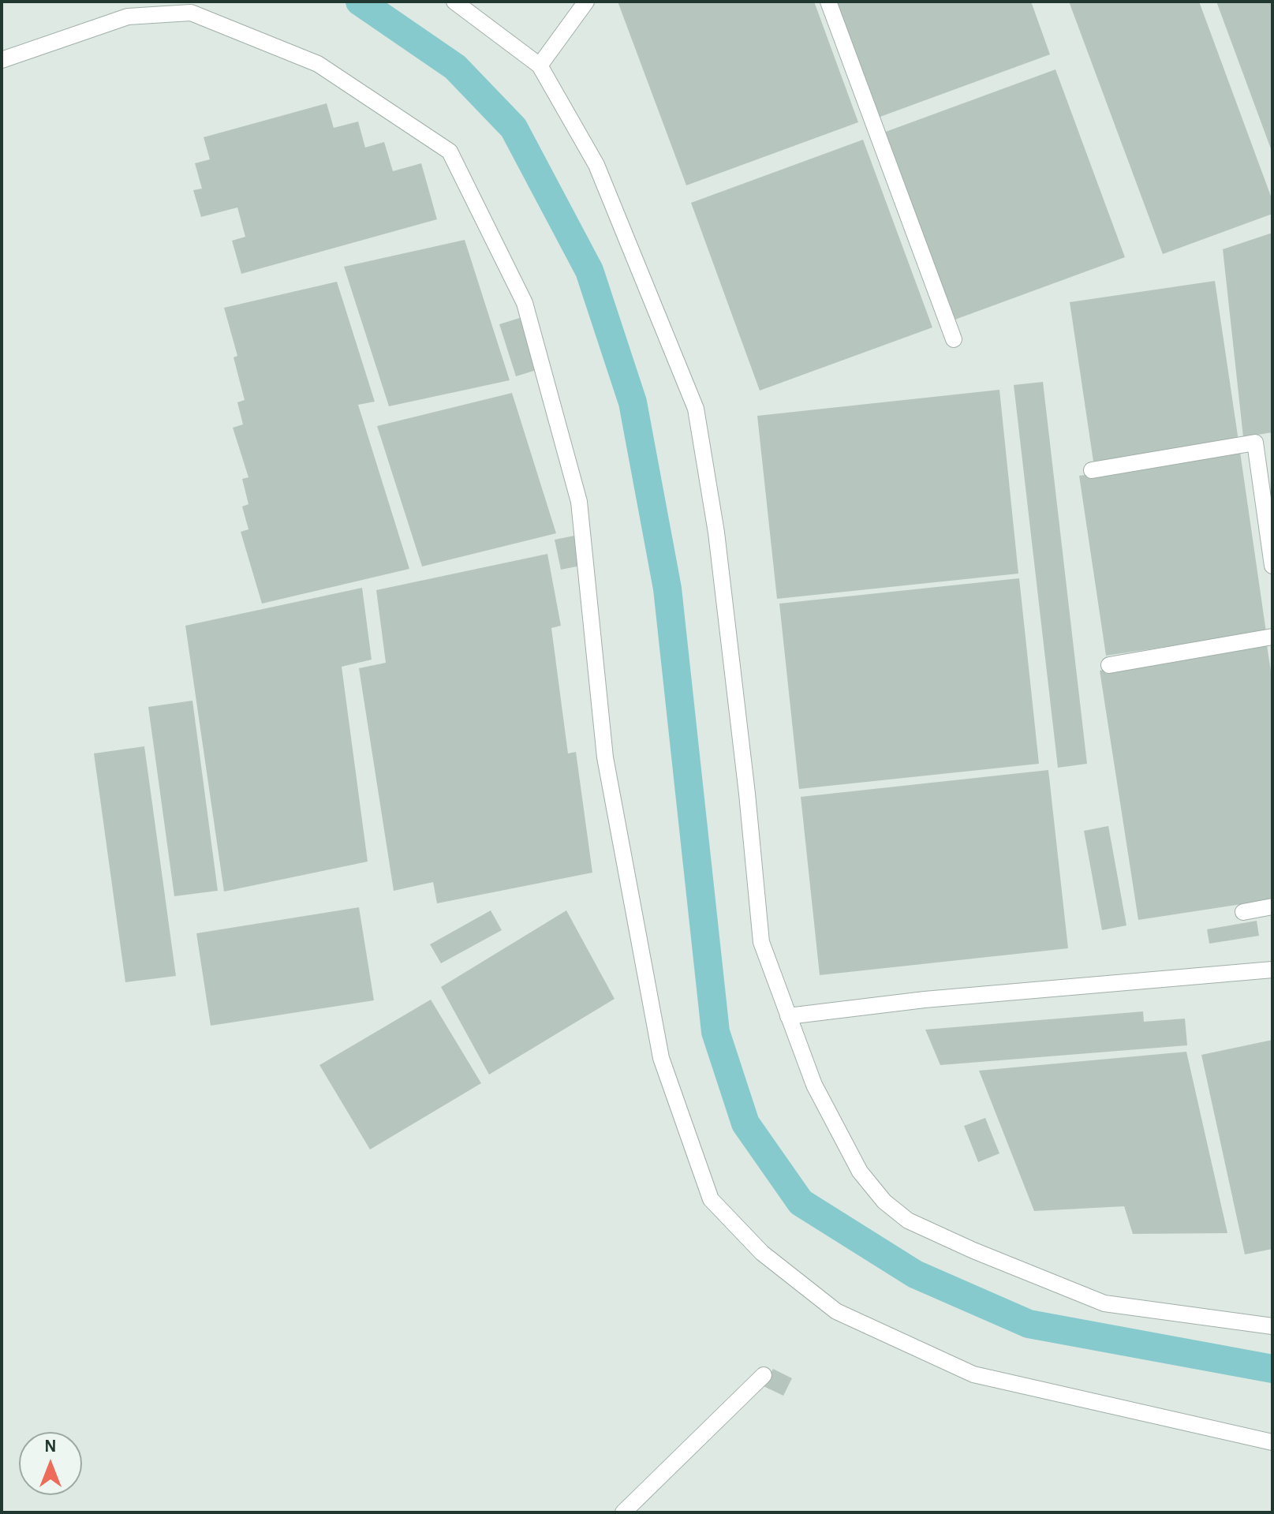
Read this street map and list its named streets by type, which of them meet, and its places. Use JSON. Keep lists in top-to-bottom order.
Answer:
{
  "north": "top"
}
